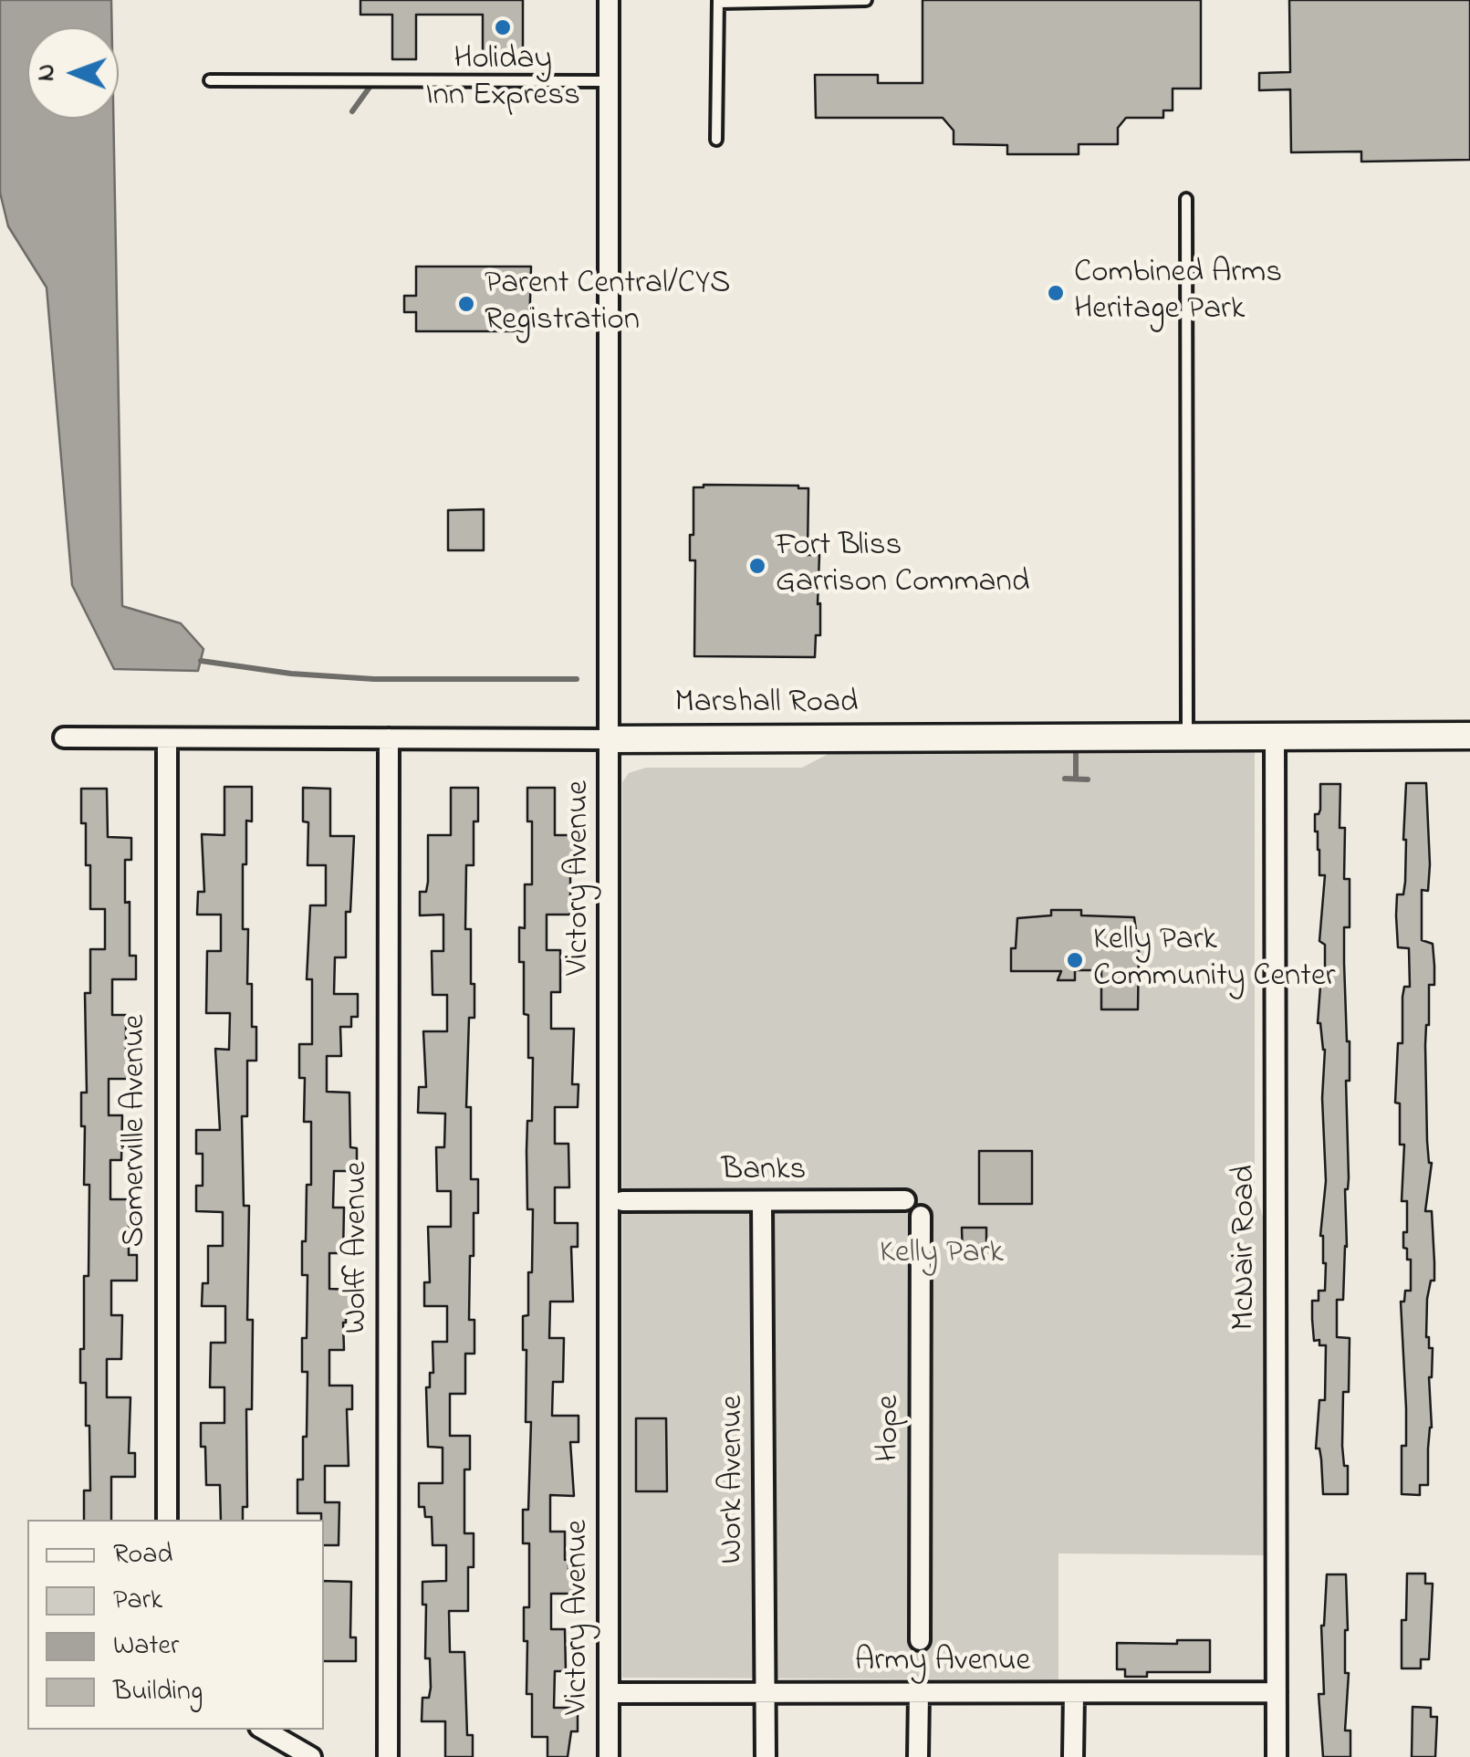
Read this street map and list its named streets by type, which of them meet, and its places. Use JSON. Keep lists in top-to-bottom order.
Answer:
{
  "streets": {
    "street": [
      "Marshall Road",
      "Victory Avenue",
      "Somerville Avenue",
      "Banks",
      "Wolff Avenue",
      "McNair Road",
      "Hope",
      "Work Avenue",
      "Army Avenue"
    ]
  },
  "crossings": [
    ["Marshall Road", "Victory Avenue"],
    ["Marshall Road", "Somerville Avenue"],
    ["Marshall Road", "Wolff Avenue"],
    ["Marshall Road", "McNair Road"],
    ["Victory Avenue", "Army Avenue"],
    ["Banks", "Work Avenue"],
    ["McNair Road", "Army Avenue"],
    ["Work Avenue", "Army Avenue"]
  ],
  "parks": ["Kelly Park"],
  "places": [
    "Holiday Inn Express",
    "Combined Arms Heritage Park",
    "Parent Central/CYS Registration",
    "Fort Bliss Garrison Command",
    "Kelly Park Community Center"
  ],
  "legend": [
    "Road",
    "Park",
    "Water",
    "Building"
  ],
  "north": "left"
}
